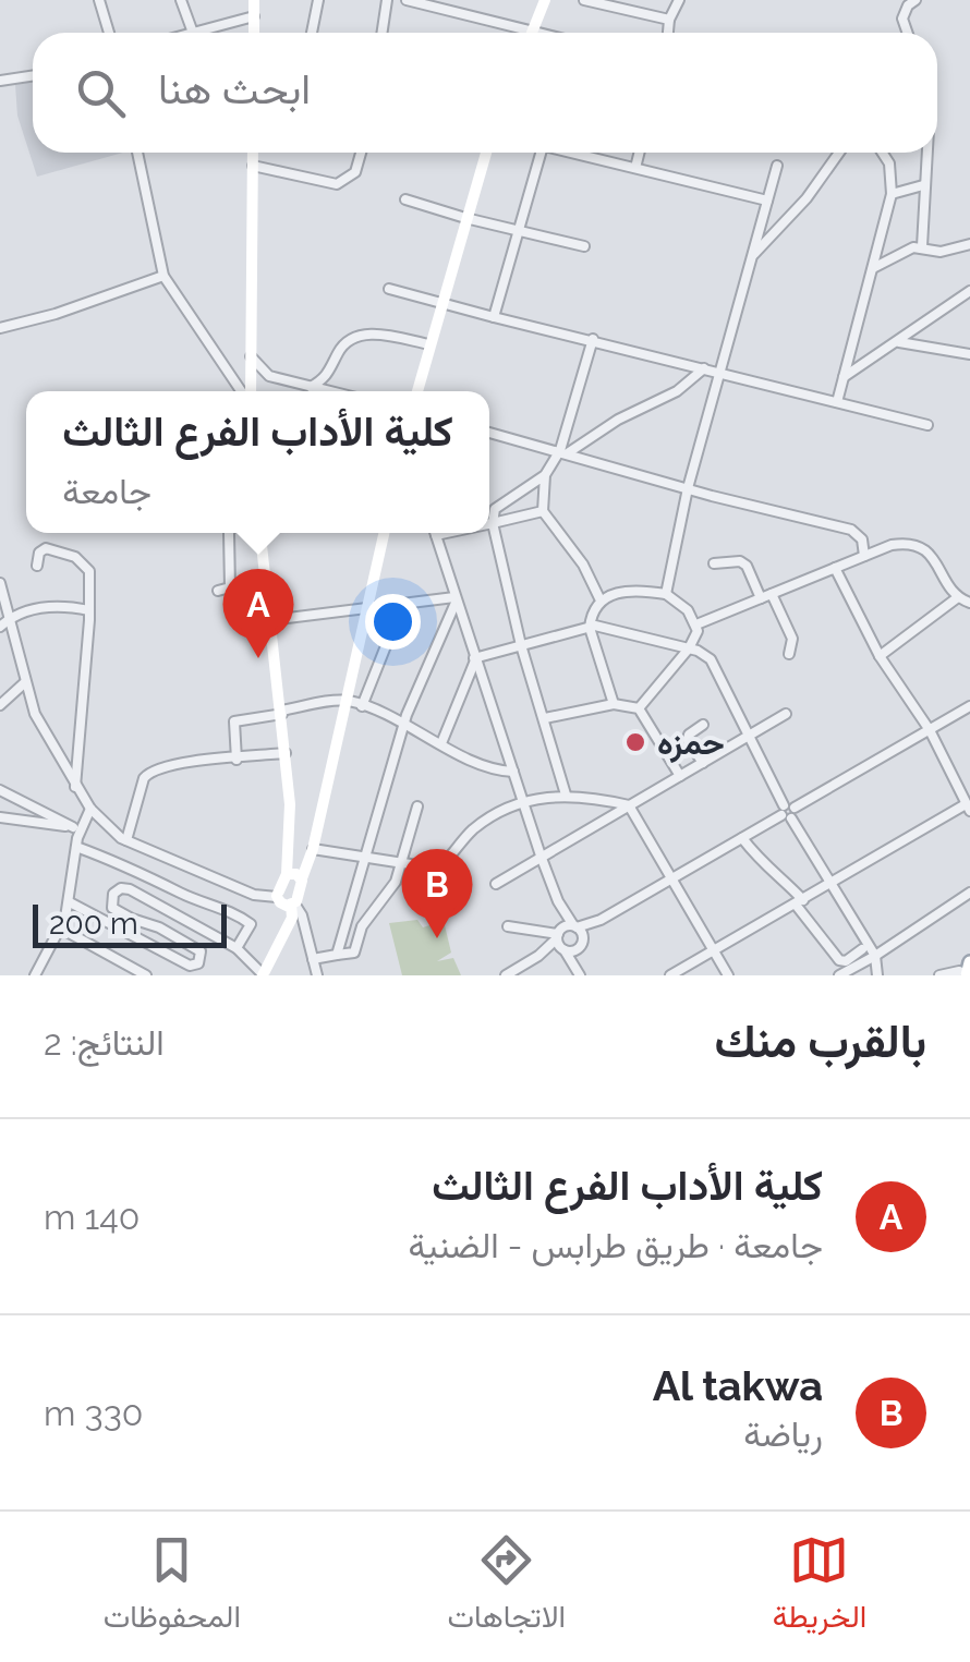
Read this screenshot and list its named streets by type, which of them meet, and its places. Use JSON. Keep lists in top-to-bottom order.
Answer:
{
  "places": ["حمزه"],
  "scale_bar": "200 m",
  "page": {
    "search": "ابحث هنا",
    "popup": ["كلية الأداب الفرع الثالث", "جامعة"],
    "pins": ["A", "B"],
    "scale": "200 m",
    "heading": ["بالقرب منك", "النتائج: 2"],
    "list": [
      {
        "mark": "A",
        "name": "كلية الأداب الفرع الثالث",
        "note": "جامعة · طريق طرابس - الضنية",
        "value": "140 m"
      },
      {
        "mark": "B",
        "name": "Al takwa",
        "note": "رياضة",
        "value": "330 m"
      }
    ],
    "nav": ["الخريطة", "الاتجاهات", "المحفوظات"]
  }
}
